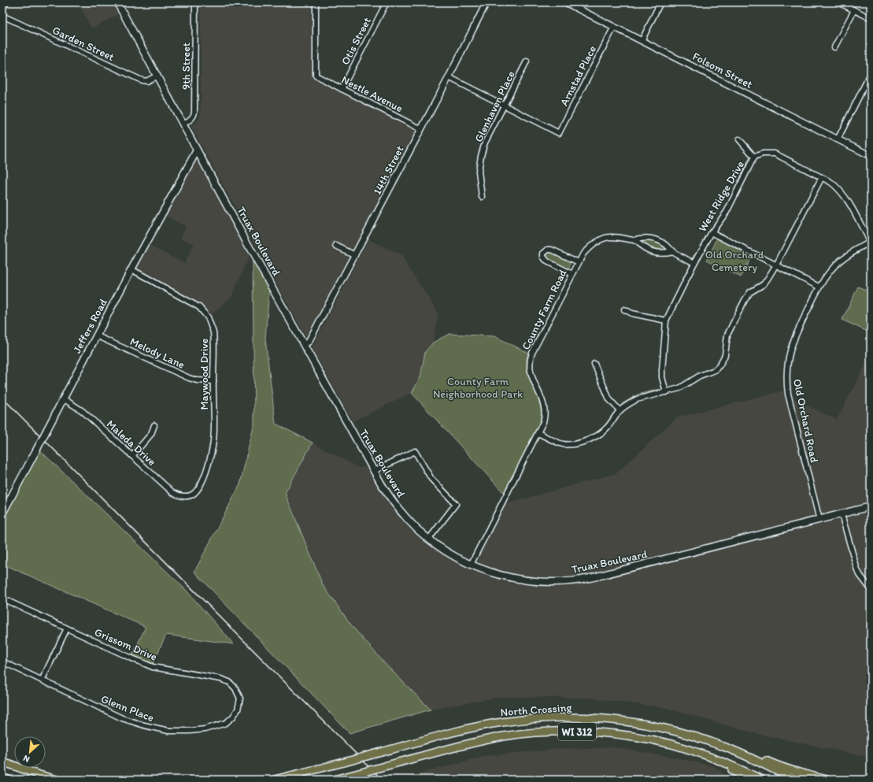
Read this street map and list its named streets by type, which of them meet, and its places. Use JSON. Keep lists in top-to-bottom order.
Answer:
{
  "streets": {
    "main road": [
      "Truax Boulevard",
      "Jeffers Road",
      "North Crossing",
      "WI 312"
    ],
    "street": [
      "Otis Street",
      "Garden Street",
      "9th Street",
      "Folsom Street",
      "Arnstad Place",
      "Nestle Avenue",
      "Glenhaven Place",
      "14th Street",
      "West Ridge Drive",
      "County Farm Road",
      "Melody Lane",
      "Maywood Drive",
      "Old Orchard Road",
      "Maleda Drive",
      "Grissom Drive",
      "Glenn Place"
    ]
  },
  "crossings": [
    ["Otis Street", "Nestle Avenue"],
    ["Garden Street", "Truax Boulevard"],
    ["9th Street", "Truax Boulevard"],
    ["Folsom Street", "Arnstad Place"],
    ["Arnstad Place", "Glenhaven Place"],
    ["Nestle Avenue", "14th Street"],
    ["14th Street", "Truax Boulevard"],
    ["West Ridge Drive", "County Farm Road"],
    ["West Ridge Drive", "Old Orchard Road"],
    ["Truax Boulevard", "County Farm Road"],
    ["Truax Boulevard", "Jeffers Road"],
    ["Truax Boulevard", "Old Orchard Road"],
    ["Jeffers Road", "Melody Lane"],
    ["Jeffers Road", "Maywood Drive"],
    ["Jeffers Road", "Maleda Drive"],
    ["Melody Lane", "Maywood Drive"],
    ["Maywood Drive", "Maleda Drive"],
    ["Grissom Drive", "Glenn Place"]
  ],
  "parks": ["Old Orchard Cemetery", "County Farm Neighborhood Park"],
  "north": "bottom left"
}
